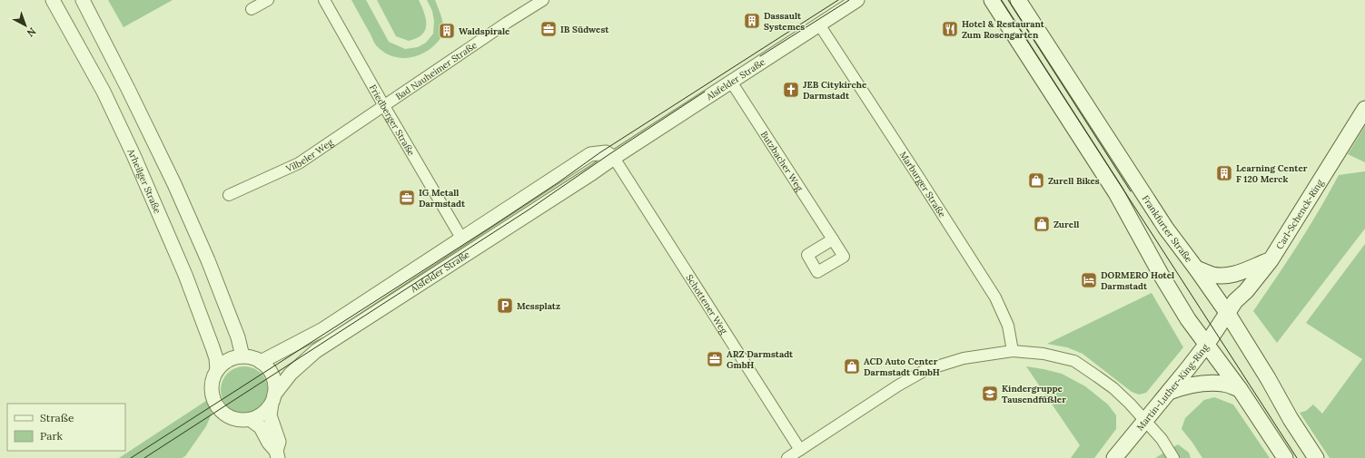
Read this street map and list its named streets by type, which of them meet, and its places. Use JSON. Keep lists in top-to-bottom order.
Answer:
{
  "streets": {
    "main road": ["Carl-Schenck-Ring", "Frankfurter Straße", "Martin-Luther-King-Ring"],
    "street": [
      "Bad Nauheimer Straße",
      "Alsfelder Straße",
      "Friedberger Straße",
      "Vilbeler Weg",
      "Butzbacher Weg",
      "Arheilger Straße",
      "Marburger Straße",
      "Schottener Weg"
    ]
  },
  "crossings": [
    ["Bad Nauheimer Straße", "Friedberger Straße"],
    ["Bad Nauheimer Straße", "Vilbeler Weg"],
    ["Alsfelder Straße", "Friedberger Straße"],
    ["Alsfelder Straße", "Butzbacher Weg"],
    ["Alsfelder Straße", "Arheilger Straße"],
    ["Alsfelder Straße", "Marburger Straße"],
    ["Alsfelder Straße", "Schottener Weg"],
    ["Friedberger Straße", "Vilbeler Weg"],
    ["Carl-Schenck-Ring", "Frankfurter Straße"],
    ["Carl-Schenck-Ring", "Martin-Luther-King-Ring"],
    ["Frankfurter Straße", "Martin-Luther-King-Ring"]
  ],
  "places": {
    "building": ["Dassault Systemes", "Waldspirale", "Learning Center F 120 Merck"],
    "office": ["IB Südwest", "IG Metall Darmstadt", "ARZ Darmstadt GmbH"],
    "restaurant": ["Hotel & Restaurant Zum Rosengarten"],
    "church": ["JEB Citykirche Darmstadt"],
    "shop": ["Zurell Bikes", "Zurell", "ACD Auto Center Darmstadt GmbH"],
    "hotel": ["DORMERO Hotel Darmstadt"],
    "parking": ["Messplatz"],
    "school or university": ["Kindergruppe Tausendfüßler"]
  },
  "legend": ["Straße", "Park"],
  "north": "bottom right"
}
